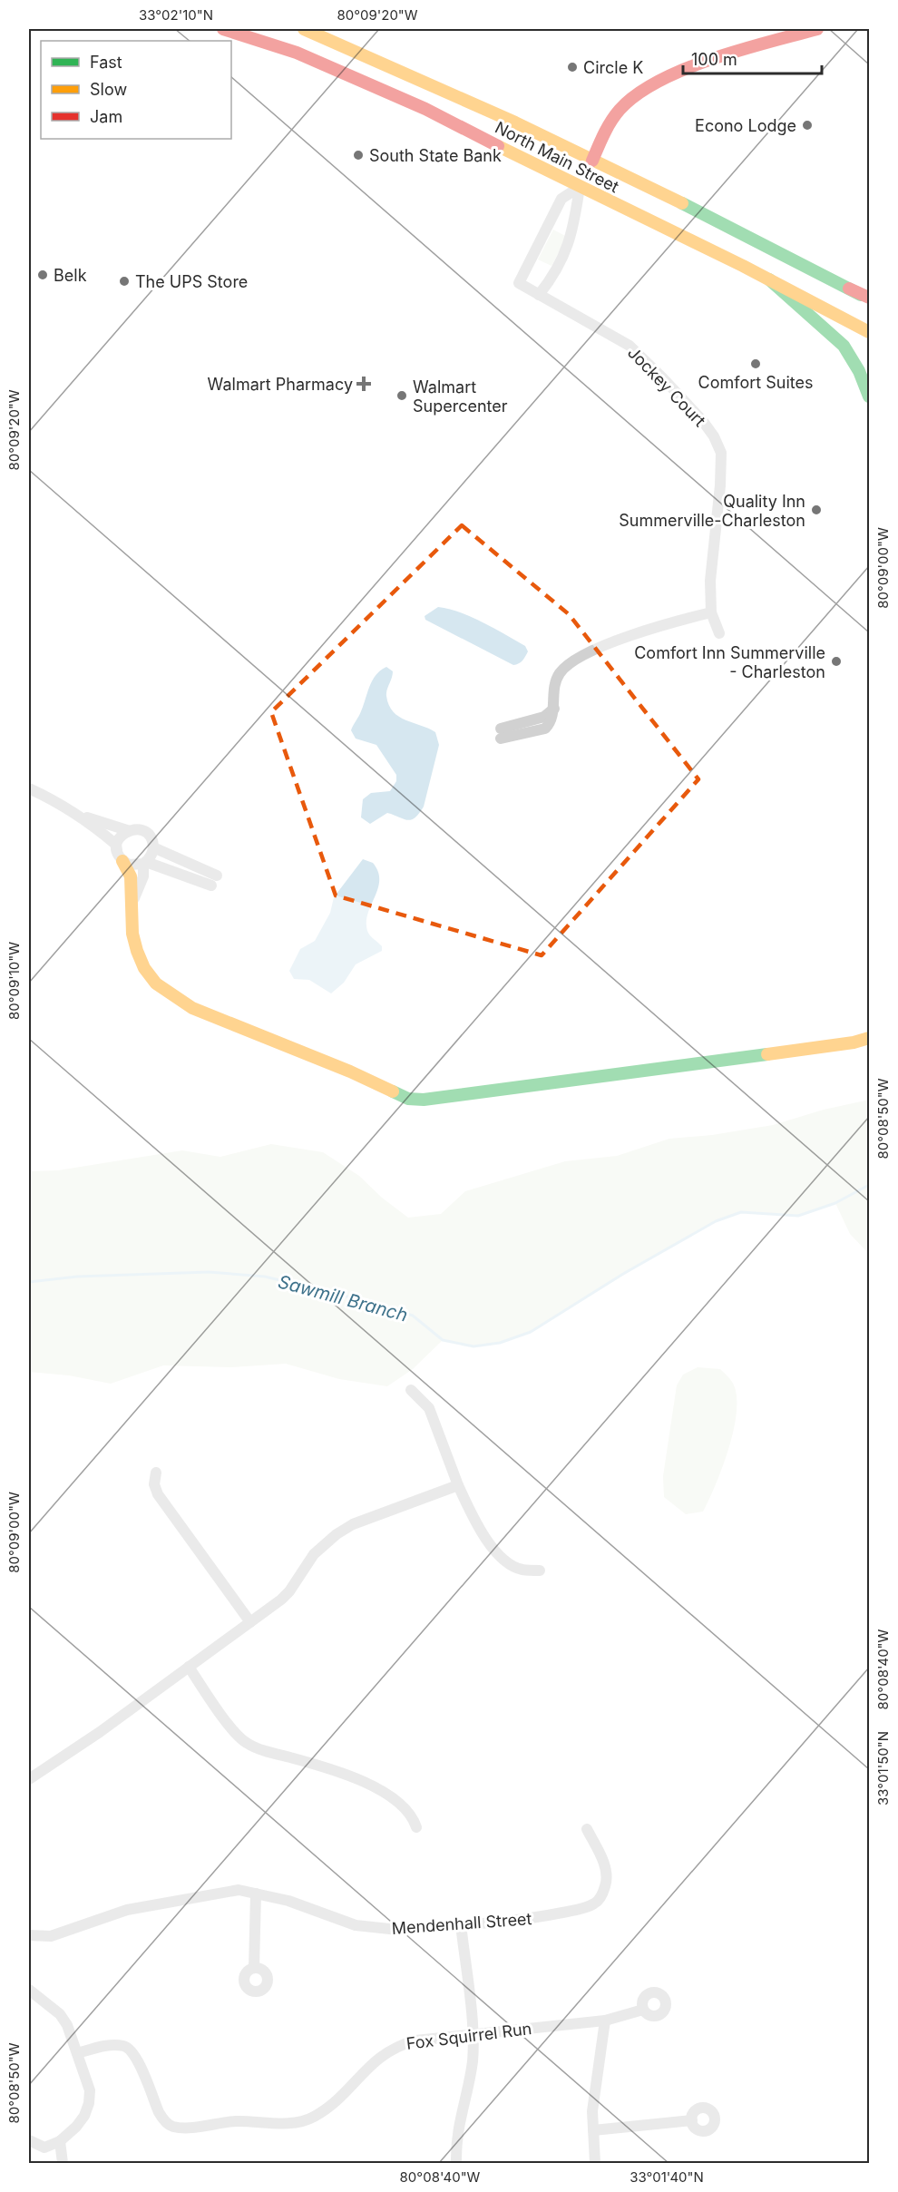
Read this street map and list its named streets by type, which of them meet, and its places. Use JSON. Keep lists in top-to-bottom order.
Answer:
{
  "streets": {
    "main road": ["North Main Street"],
    "street": ["Jockey Court", "Mendenhall Street", "Fox Squirrel Run"]
  },
  "crossings": [
    ["North Main Street", "Jockey Court"]
  ],
  "water": ["Sawmill Branch"],
  "places": {
    "other": [
      "Circle K",
      "Econo Lodge",
      "South State Bank",
      "Belk",
      "The UPS Store",
      "Comfort Suites",
      "Walmart Supercenter",
      "Quality Inn Summerville-Charleston",
      "Comfort Inn Summerville - Charleston"
    ],
    "health": ["Walmart Pharmacy"]
  },
  "legend": ["Fast", "Slow", "Jam"],
  "scale_bar": "100 m",
  "coordinates": [
    "33°02'10\"N",
    "80°09'20\"W",
    "80°09'00\"W",
    "80°09'10\"W",
    "80°08'50\"W",
    "80°08'40\"W",
    "33°01'50\"N",
    "33°01'40\"N"
  ]
}
